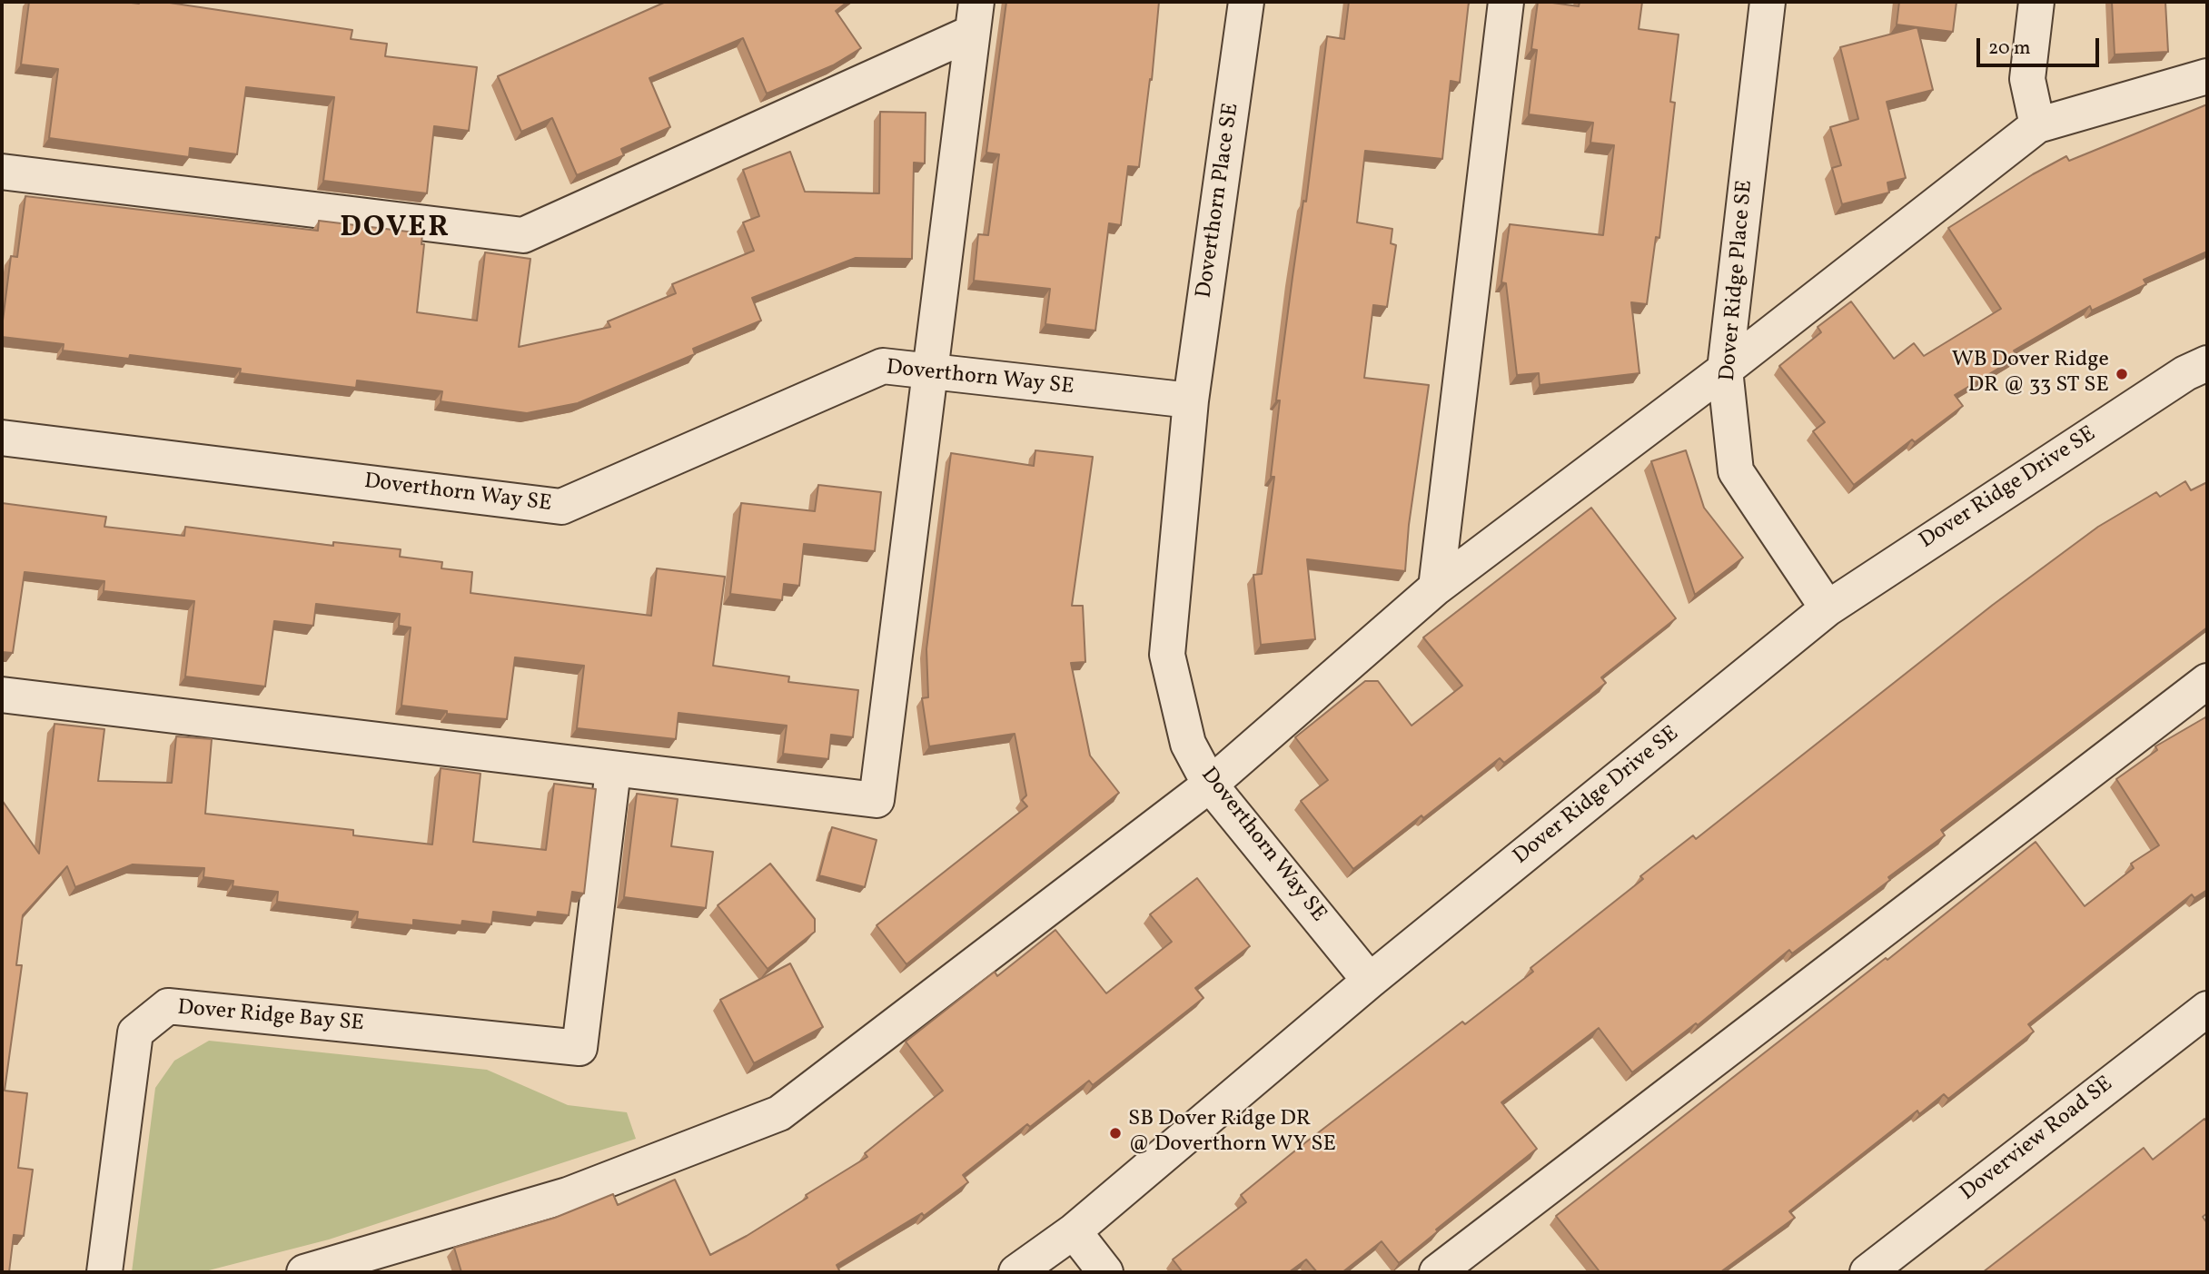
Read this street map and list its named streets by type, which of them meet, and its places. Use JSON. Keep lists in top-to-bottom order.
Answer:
{
  "streets": {
    "street": [
      "Doverthorn Place SE",
      "Dover Ridge Place SE",
      "Doverthorn Way SE",
      "Dover Ridge Drive SE",
      "Dover Ridge Bay SE",
      "Doverview Road SE"
    ]
  },
  "crossings": [
    ["Doverthorn Place SE", "Doverthorn Way SE"],
    ["Dover Ridge Place SE", "Dover Ridge Drive SE"],
    ["Doverthorn Way SE", "Dover Ridge Drive SE"]
  ],
  "districts": ["DOVER"],
  "places": ["WB Dover Ridge DR @ 33 ST SE", "SB Dover Ridge DR @ Doverthorn WY SE"],
  "scale_bar": "20 m"
}
